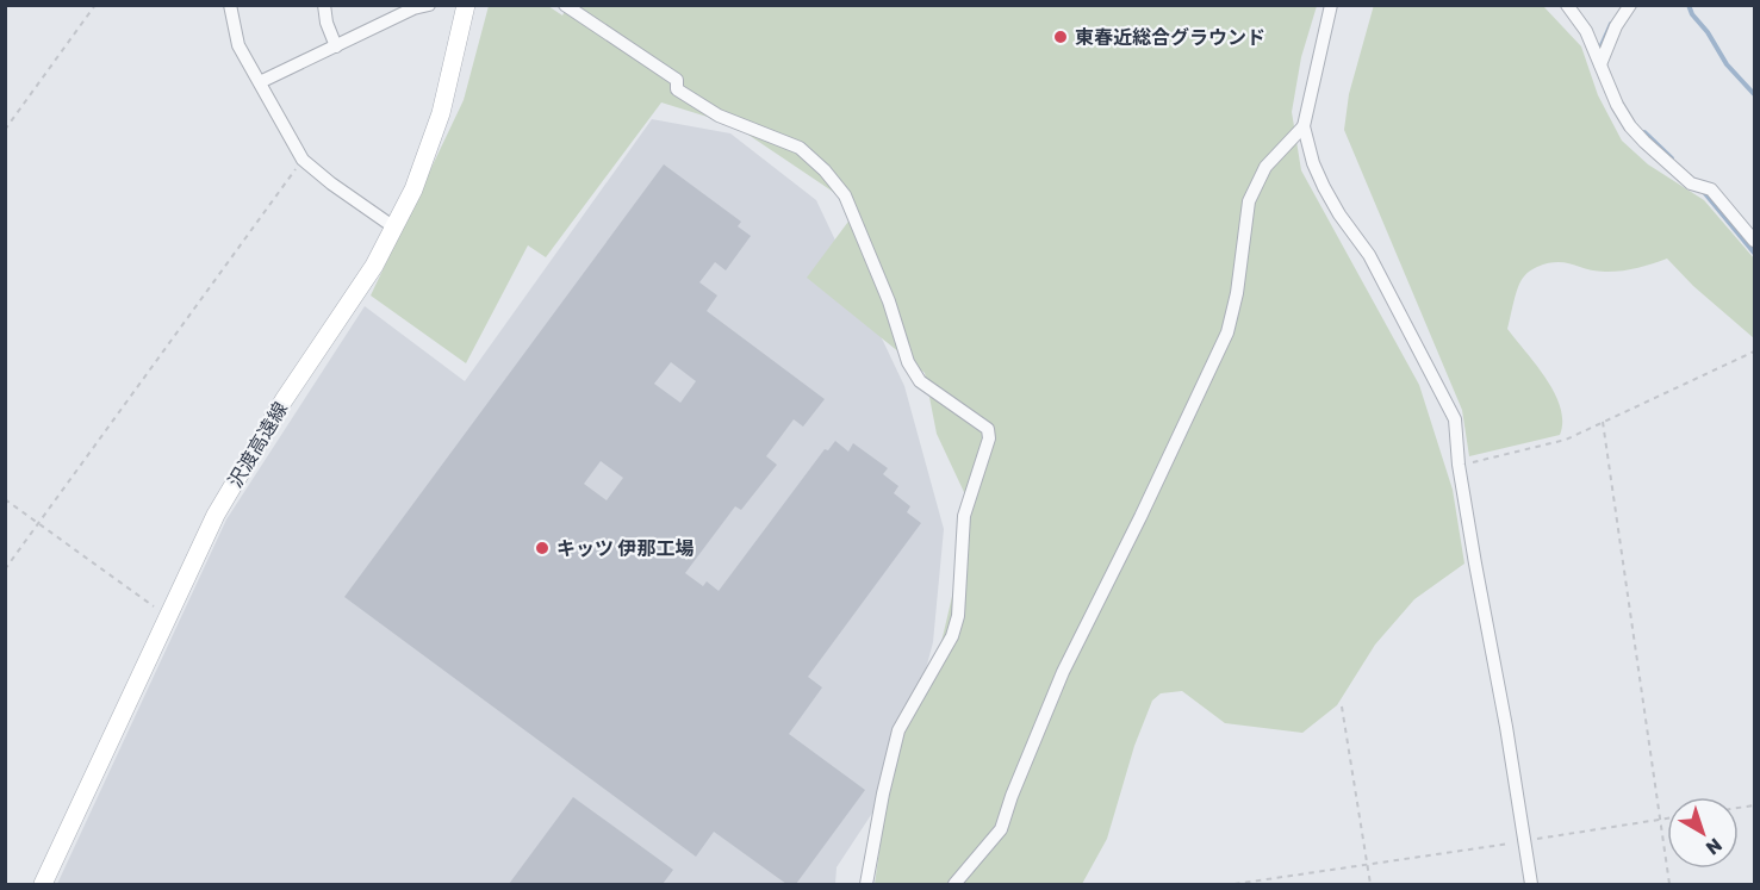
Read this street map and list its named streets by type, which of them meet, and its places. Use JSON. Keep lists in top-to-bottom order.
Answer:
{
  "streets": {
    "main road": ["沢渡高遠線"]
  },
  "places": ["東春近総合グラウンド", "キッツ 伊那工場"],
  "north": "bottom right"
}
